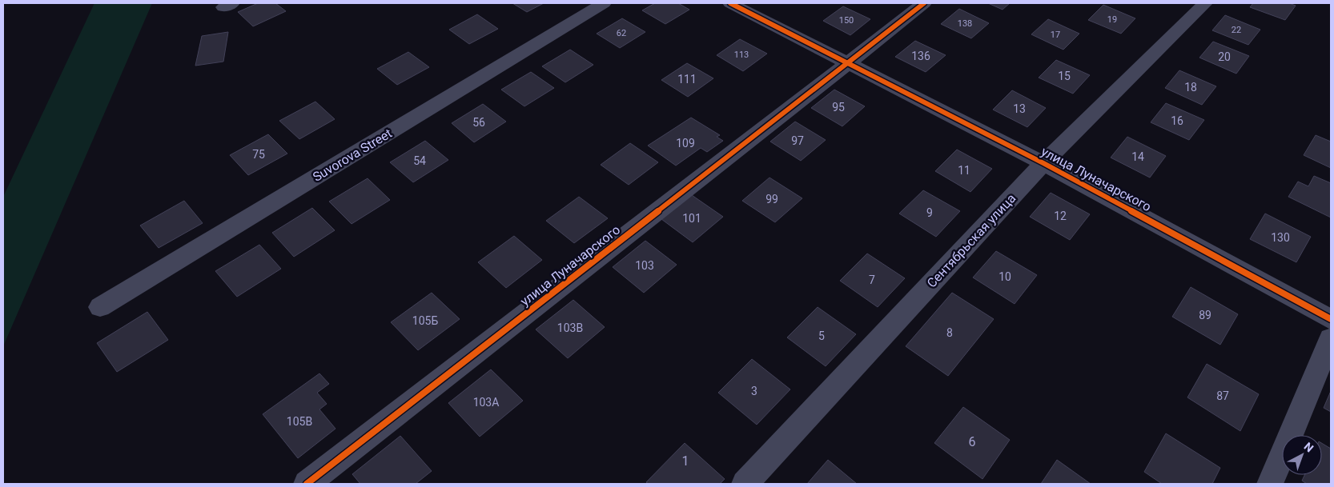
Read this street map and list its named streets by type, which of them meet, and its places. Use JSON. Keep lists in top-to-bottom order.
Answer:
{
  "streets": {
    "street": ["Suvorova Street", "улица Луначарского", "Сентябрьская улица"]
  },
  "crossings": [
    ["улица Луначарского", "Сентябрьская улица"]
  ],
  "house_numbers": [
    "19",
    "150",
    "138",
    "22",
    "62",
    "17",
    "113",
    "136",
    "20",
    "15",
    "111",
    "18",
    "95",
    "13",
    "16",
    "56",
    "97",
    "109",
    "75",
    "14",
    "54",
    "11",
    "99",
    "9",
    "12",
    "101",
    "130",
    "103",
    "10",
    "7",
    "89",
    "105Б",
    "103В",
    "8",
    "5",
    "3",
    "87",
    "103А",
    "105В",
    "6",
    "1"
  ],
  "north": "top right"
}
